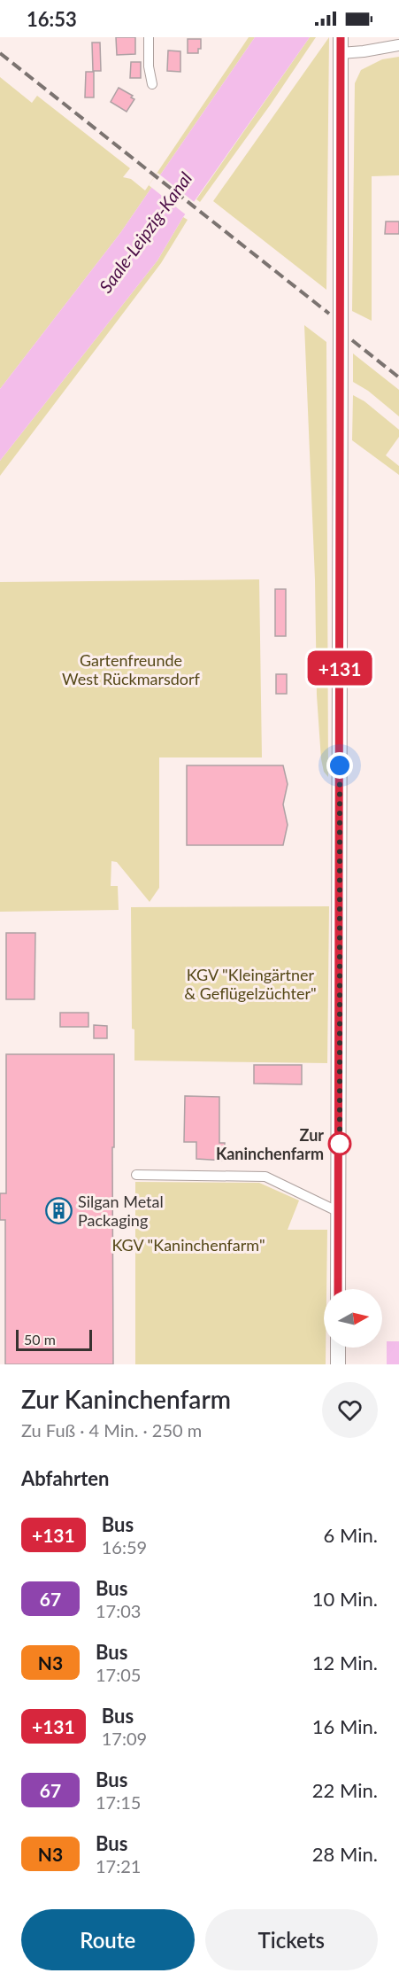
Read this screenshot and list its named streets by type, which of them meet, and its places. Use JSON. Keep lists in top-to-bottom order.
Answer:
{
  "water": ["Saale-Leipzig-Kanal"],
  "parks": ["Gartenfreunde West Rückmarsdorf", "KGV \"Kleingärtner & Geflügelzüchter\"", "KGV \"Kaninchenfarm\""],
  "places": {
    "other": ["Zur Kaninchenfarm"],
    "building": ["Silgan Metal Packaging"]
  },
  "lines": ["bus line +131"],
  "scale_bar": "50 m",
  "north": "right",
  "page": {
    "status": "16:53",
    "on_map": "+131",
    "scale": "50 m",
    "heading": [
      ["Zur Kaninchenfarm", "Zu Fuß · 4 Min. · 250 m"],
      "Abfahrten"
    ],
    "list": [
      {
        "mark": "+131",
        "name": "Bus",
        "note": "16:59",
        "value": "6 Min."
      },
      {
        "mark": "67",
        "name": "Bus",
        "note": "17:03",
        "value": "10 Min."
      },
      {
        "mark": "N3",
        "name": "Bus",
        "note": "17:05",
        "value": "12 Min."
      },
      {
        "mark": "+131",
        "name": "Bus",
        "note": "17:09",
        "value": "16 Min."
      },
      {
        "mark": "67",
        "name": "Bus",
        "note": "17:15",
        "value": "22 Min."
      },
      {
        "mark": "N3",
        "name": "Bus",
        "note": "17:21",
        "value": "28 Min."
      }
    ],
    "buttons": ["Route", "Tickets"]
  }
}
